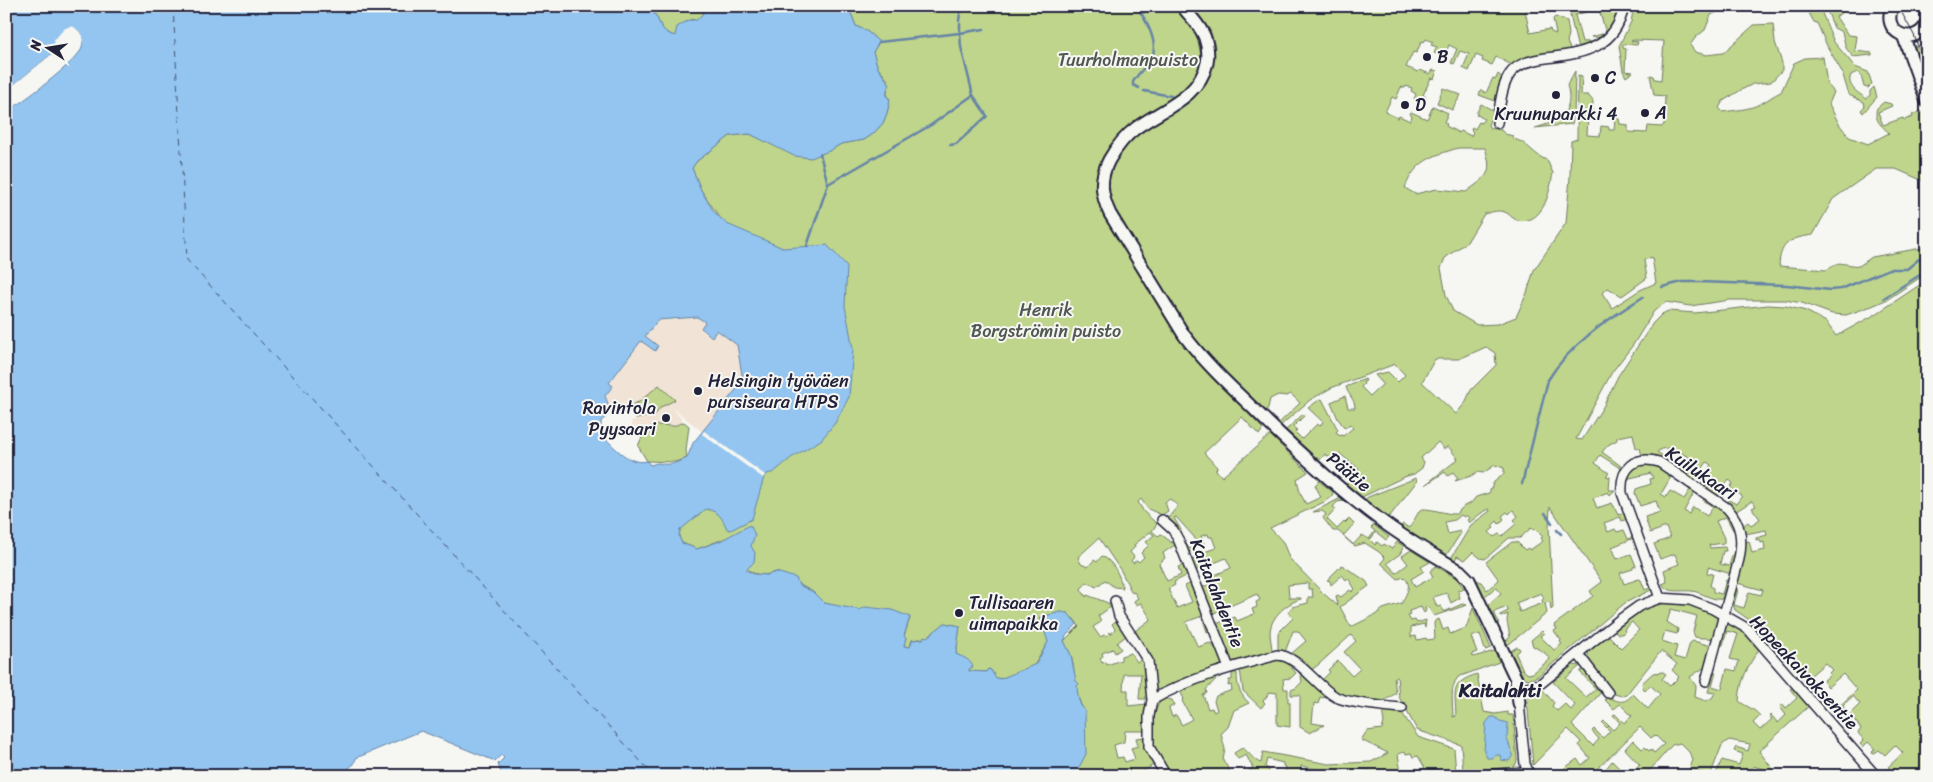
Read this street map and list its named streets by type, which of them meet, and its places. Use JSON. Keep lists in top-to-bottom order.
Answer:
{
  "streets": {
    "street": [
      "Päätie",
      "Kuilukaari",
      "Kaitalahdentie",
      "Hopeakaivoksentie"
    ]
  },
  "crossings": [
    ["Päätie", "Hopeakaivoksentie"],
    ["Kuilukaari", "Hopeakaivoksentie"]
  ],
  "districts": ["Kaitalahti"],
  "parks": ["Tuurholmanpuisto", "Henrik Borgströmin puisto"],
  "places": [
    "B",
    "C",
    "Kruunuparkki 4",
    "D",
    "A",
    "Helsingin työväen pursiseura HTPS",
    "Ravintola Pyysaari",
    "Tullisaaren uimapaikka"
  ],
  "north": "left"
}
